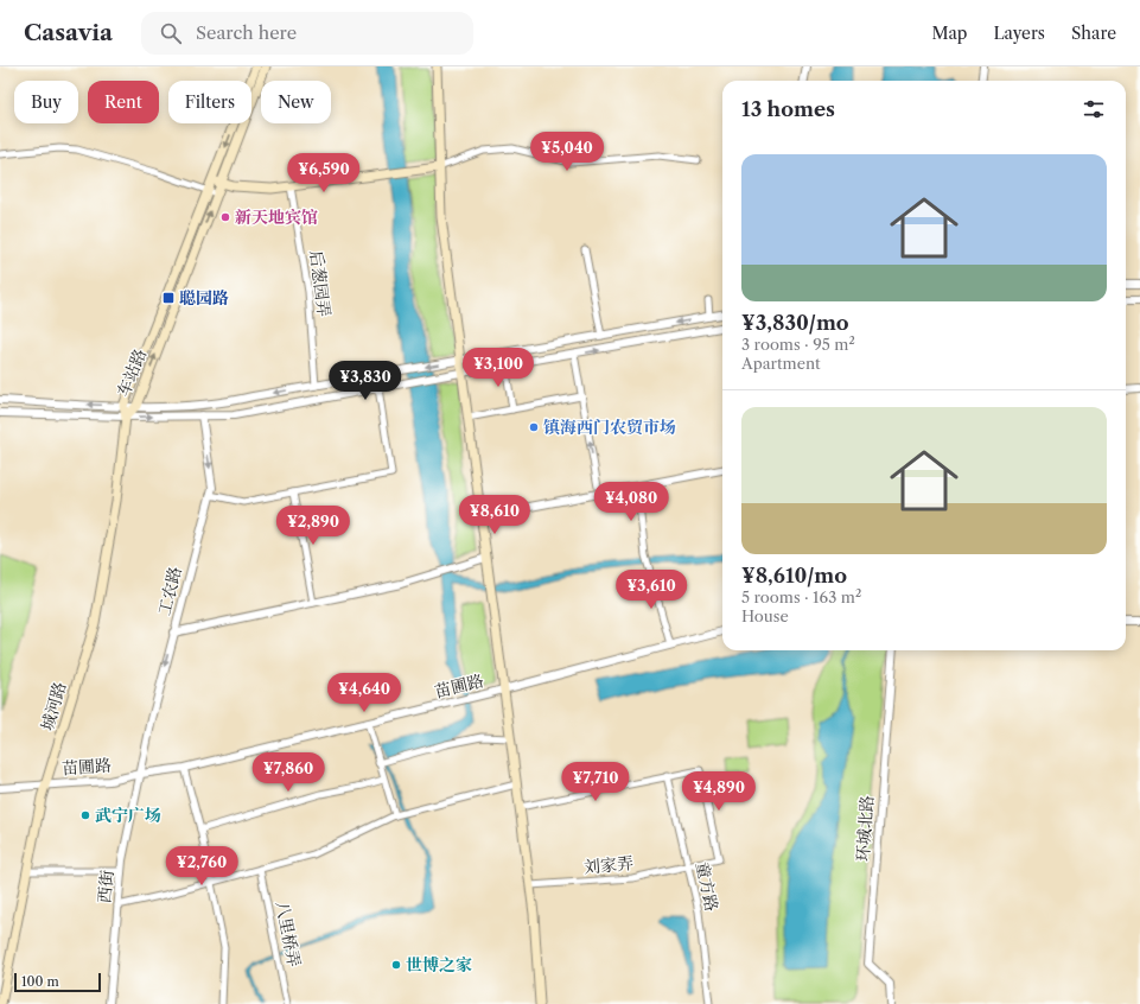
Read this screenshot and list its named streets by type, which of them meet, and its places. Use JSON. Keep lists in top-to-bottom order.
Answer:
{
  "streets": {
    "main road": ["车站路", "城河路"],
    "street": [
      "后葱园弄",
      "工农路",
      "苗圃路",
      "环城北路",
      "刘家弄",
      "西街",
      "童方路",
      "八里桥弄"
    ]
  },
  "crossings": [
    ["车站路", "城河路"],
    ["工农路", "苗圃路"],
    ["工农路", "西街"],
    ["苗圃路", "城河路"],
    ["苗圃路", "西街"],
    ["刘家弄", "童方路"]
  ],
  "one_way": ["工农路"],
  "places": {
    "other": [
      "新天地宾馆",
      "镇海西门农贸市场",
      "武宁广场",
      "世博之家"
    ],
    "transit": ["聪园路"]
  },
  "scale_bar": "100 m",
  "page": {
    "header": "Casavia",
    "search": "Search here",
    "nav": ["Map", "Layers", "Share"],
    "chip": [
      "Buy",
      "Rent",
      "Filters",
      "New"
    ],
    "heading": "13 homes",
    "price": [
      "¥5,040",
      "¥6,590",
      "¥3,100",
      "¥3,830",
      "¥4,080",
      "¥8,610",
      "¥2,890",
      "¥3,610",
      "¥4,640",
      "¥7,860",
      "¥7,710",
      "¥4,890",
      "¥2,760"
    ],
    "list": [
      {
        "name": "¥3,830/mo",
        "note": "3 rooms · 95 m² · Apartment"
      },
      {
        "name": "¥8,610/mo",
        "note": "5 rooms · 163 m² · House"
      }
    ],
    "scale": "100 m"
  }
}
